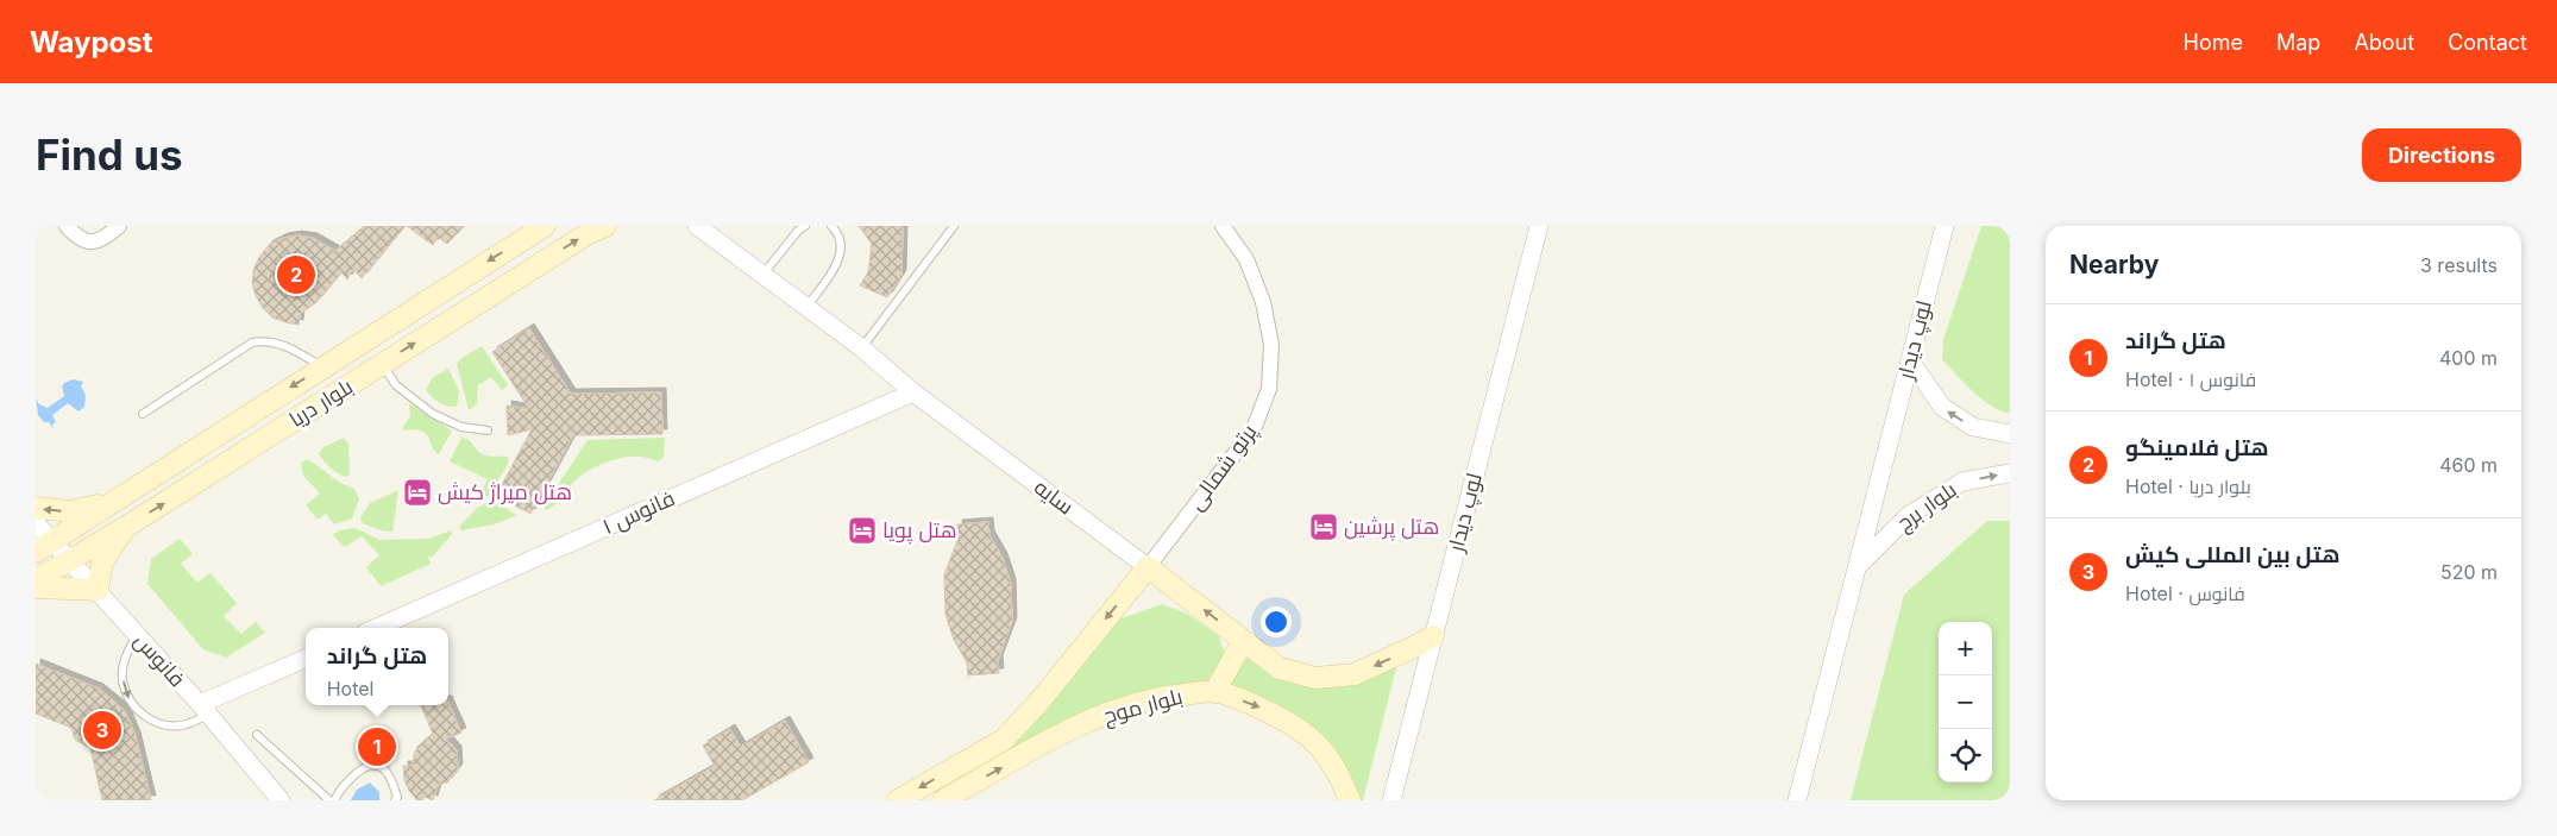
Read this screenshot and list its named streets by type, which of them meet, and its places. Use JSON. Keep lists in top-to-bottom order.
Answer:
{
  "streets": {
    "main road": ["بلوار دریا", "سایه", "بلوار موج"],
    "street": [
      "لوپ دیدار",
      "پرتو شمالی",
      "بلوار برج",
      "فانوس ۱",
      "فانوس"
    ]
  },
  "crossings": [
    ["لوپ دیدار", "سایه"],
    ["لوپ دیدار", "بلوار برج"],
    ["بلوار دریا", "فانوس"],
    ["پرتو شمالی", "سایه"],
    ["سایه", "فانوس ۱"]
  ],
  "one_way": ["بلوار برج", "بلوار موج"],
  "places": {
    "hotel": ["هتل میراژ کیش", "هتل پرشین", "هتل پویا"]
  },
  "page": {
    "header": "Waypost",
    "nav": [
      "Home",
      "Map",
      "About",
      "Contact"
    ],
    "buttons": "Directions",
    "title": "Find us",
    "heading": ["Nearby", "3 results"],
    "pins": ["2", "3", "1"],
    "list": [
      {
        "mark": "1",
        "name": "هتل گراند",
        "note": "Hotel · فانوس ۱",
        "value": "400 m"
      },
      {
        "mark": "2",
        "name": "هتل فلامینگو",
        "note": "Hotel · بلوار دریا",
        "value": "460 m"
      },
      {
        "mark": "3",
        "name": "هتل بین المللی کیش",
        "note": "Hotel · فانوس",
        "value": "520 m"
      }
    ],
    "map_buttons": ["+", "−"],
    "popup": ["هتل گراند", "Hotel"]
  }
}
